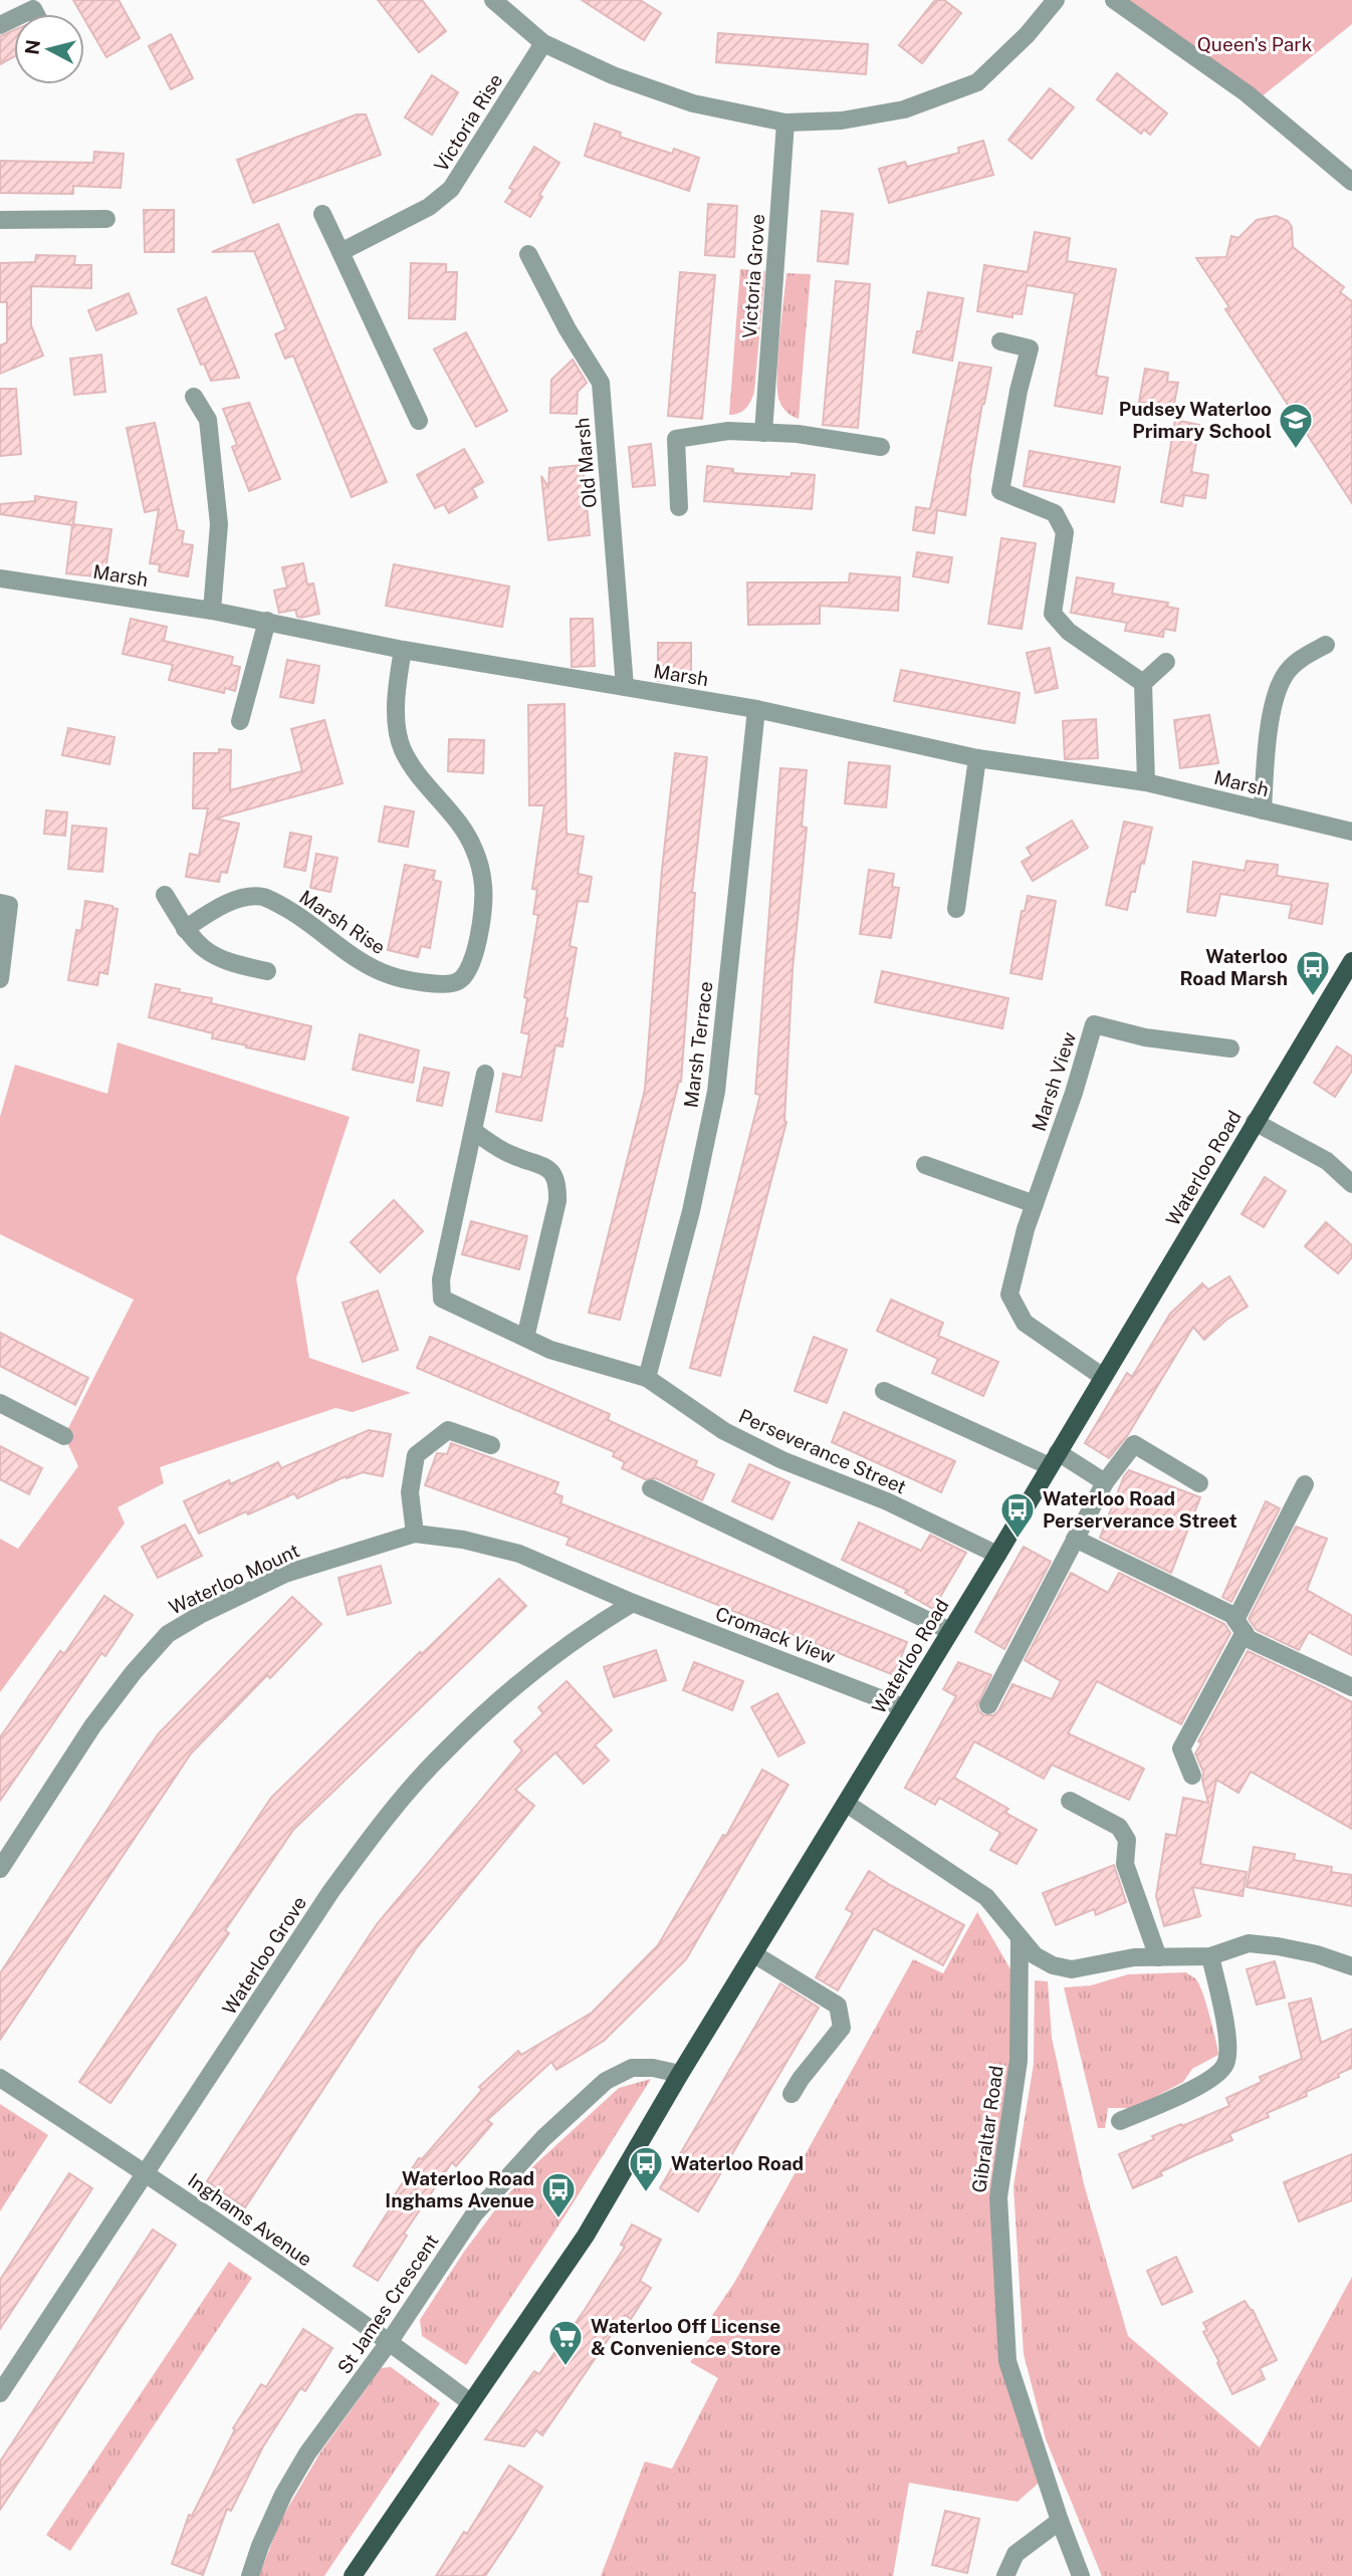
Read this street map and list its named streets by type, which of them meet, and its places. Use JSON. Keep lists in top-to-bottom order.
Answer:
{
  "streets": {
    "main road": ["Waterloo Road"],
    "street": [
      "Victoria Rise",
      "Victoria Grove",
      "Old Marsh",
      "Marsh",
      "Marsh Rise",
      "Marsh Terrace",
      "Marsh View",
      "Perseverance Street",
      "Waterloo Mount",
      "Cromack View",
      "Waterloo Grove",
      "Gibraltar Road",
      "Inghams Avenue",
      "St James Crescent"
    ]
  },
  "crossings": [
    ["Old Marsh", "Marsh"],
    ["Marsh", "Marsh Rise"],
    ["Marsh", "Marsh Terrace"],
    ["Marsh Terrace", "Perseverance Street"],
    ["Marsh View", "Waterloo Road"],
    ["Waterloo Road", "Perseverance Street"],
    ["Waterloo Road", "Cromack View"],
    ["Waterloo Road", "Inghams Avenue"],
    ["Waterloo Road", "St James Crescent"],
    ["Waterloo Mount", "Cromack View"],
    ["Waterloo Mount", "Waterloo Grove"],
    ["Cromack View", "Waterloo Grove"],
    ["Waterloo Grove", "Inghams Avenue"],
    ["Inghams Avenue", "St James Crescent"]
  ],
  "parks": ["Queen's Park"],
  "places": {
    "school or university": ["Pudsey Waterloo Primary School"],
    "bus stop": [
      "Waterloo Road Marsh",
      "Waterloo Road Perserverance Street",
      "Waterloo Road",
      "Waterloo Road Inghams Avenue"
    ],
    "supermarket": ["Waterloo Off License & Convenience Store"]
  },
  "north": "left"
}
